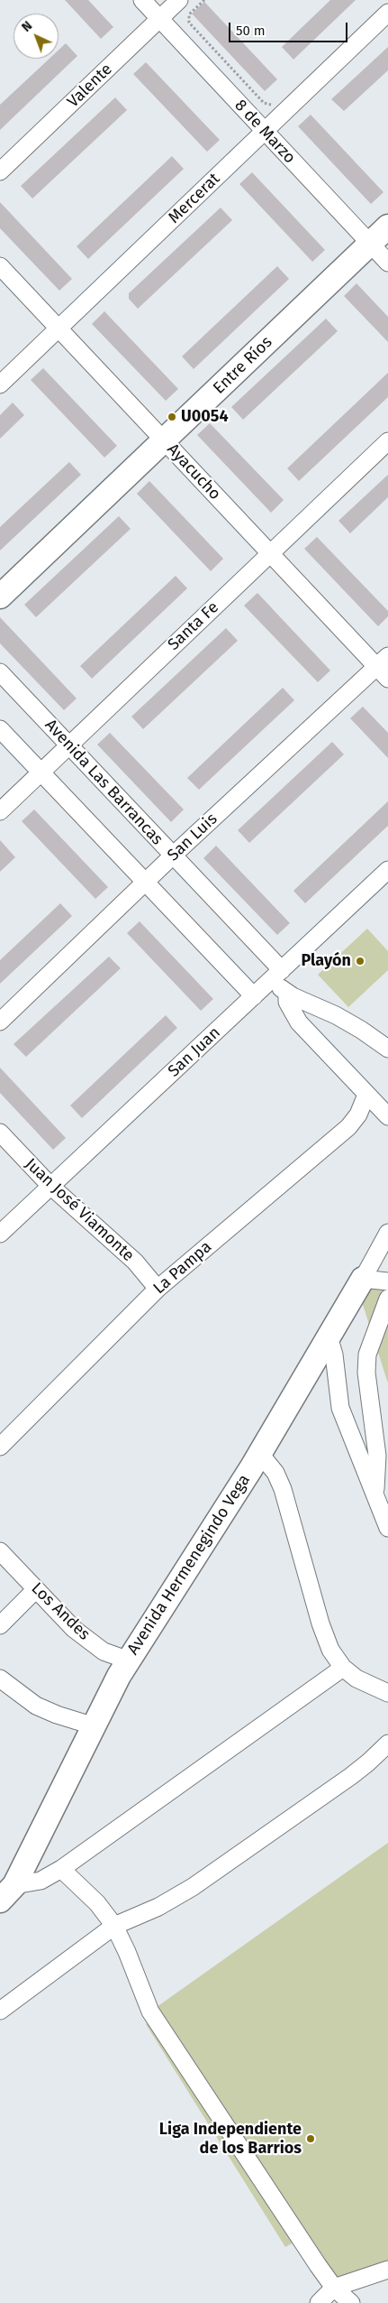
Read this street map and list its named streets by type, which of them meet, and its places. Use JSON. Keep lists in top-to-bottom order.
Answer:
{
  "streets": {
    "street": [
      "Valente",
      "8 de Marzo",
      "Mercerat",
      "Entre Ríos",
      "Ayacucho",
      "Santa Fe",
      "Avenida Las Barrancas",
      "San Luis",
      "San Juan",
      "Juan José Viamonte",
      "La Pampa",
      "Avenida Hermenegindo Vega",
      "Los Andes"
    ]
  },
  "crossings": [
    ["Valente", "8 de Marzo"],
    ["8 de Marzo", "Mercerat"],
    ["8 de Marzo", "Entre Ríos"],
    ["Mercerat", "Ayacucho"],
    ["Entre Ríos", "Ayacucho"],
    ["Ayacucho", "Santa Fe"],
    ["Ayacucho", "San Luis"],
    ["Santa Fe", "Avenida Las Barrancas"],
    ["Avenida Las Barrancas", "San Luis"],
    ["Avenida Las Barrancas", "San Juan"],
    ["San Juan", "Juan José Viamonte"],
    ["Juan José Viamonte", "La Pampa"],
    ["Avenida Hermenegindo Vega", "Los Andes"]
  ],
  "places": ["U0054", "Playón", "Liga Independiente de los Barrios"],
  "scale_bar": "50 m",
  "north": "top left"
}
